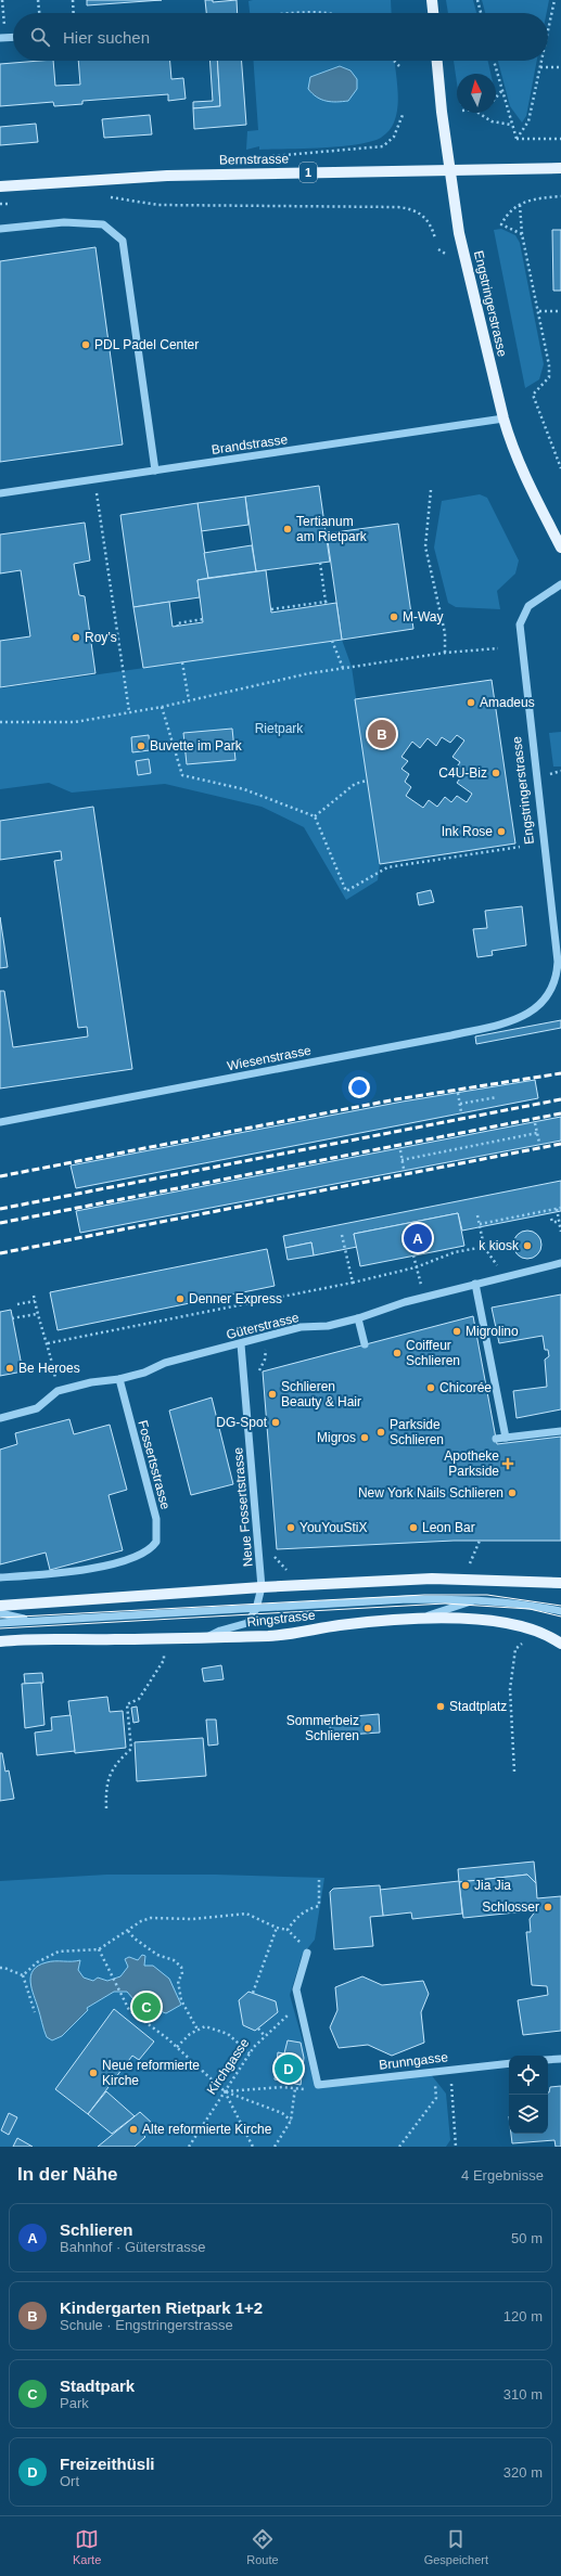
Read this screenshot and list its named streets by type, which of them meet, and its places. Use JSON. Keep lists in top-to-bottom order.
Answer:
{
  "streets": {
    "main road": [
      "Bernstrasse",
      "1",
      "Engstringerstrasse",
      "Ringstrasse"
    ],
    "street": [
      "Brandstrasse",
      "Wiesenstrasse",
      "Güterstrasse",
      "Fossertsstrasse",
      "Neue Fossertstrasse",
      "Brunngasse"
    ],
    "path": ["Kirchgasse"]
  },
  "crossings": [
    ["Bernstrasse", "Engstringerstrasse"],
    ["Engstringerstrasse", "Brandstrasse"],
    ["Engstringerstrasse", "Wiesenstrasse"],
    ["Güterstrasse", "Fossertsstrasse"],
    ["Güterstrasse", "Neue Fossertstrasse"],
    ["Neue Fossertstrasse", "Ringstrasse"],
    ["Brunngasse", "Kirchgasse"]
  ],
  "parks": ["Rietpark"],
  "places": {
    "other": [
      "PDL Padel Center",
      "Tertianum am Rietpark",
      "M-Way",
      "Roy’s",
      "Amadeus",
      "Buvette im Park",
      "C4U-Biz",
      "Ink Rose",
      "k kiosk",
      "Denner Express",
      "Migrolino",
      "Coiffeur Schlieren",
      "Be Heroes",
      "Chicorée",
      "Schlieren Beauty & Hair",
      "DG-Spot",
      "Parkside Schlieren",
      "Migros",
      "New York Nails Schlieren",
      "YouYouStiX",
      "Leon Bar",
      "Stadtplatz",
      "Sommerbeiz Schlieren",
      "Jia Jia",
      "Schlosser",
      "Neue reformierte Kirche",
      "Alte reformierte Kirche"
    ],
    "health": ["Apotheke Parkside"]
  },
  "north": "top",
  "page": {
    "search": "Hier suchen",
    "pins": [
      "B",
      "A",
      "C",
      "D"
    ],
    "heading": ["In der Nähe", "4 Ergebnisse"],
    "list": [
      {
        "mark": "A",
        "name": "Schlieren",
        "note": "Bahnhof · Güterstrasse",
        "value": "50 m"
      },
      {
        "mark": "B",
        "name": "Kindergarten Rietpark 1+2",
        "note": "Schule · Engstringerstrasse",
        "value": "120 m"
      },
      {
        "mark": "C",
        "name": "Stadtpark",
        "note": "Park",
        "value": "310 m"
      },
      {
        "mark": "D",
        "name": "Freizeithüsli",
        "note": "Ort",
        "value": "320 m"
      }
    ],
    "nav": ["Karte", "Route", "Gespeichert"]
  }
}
